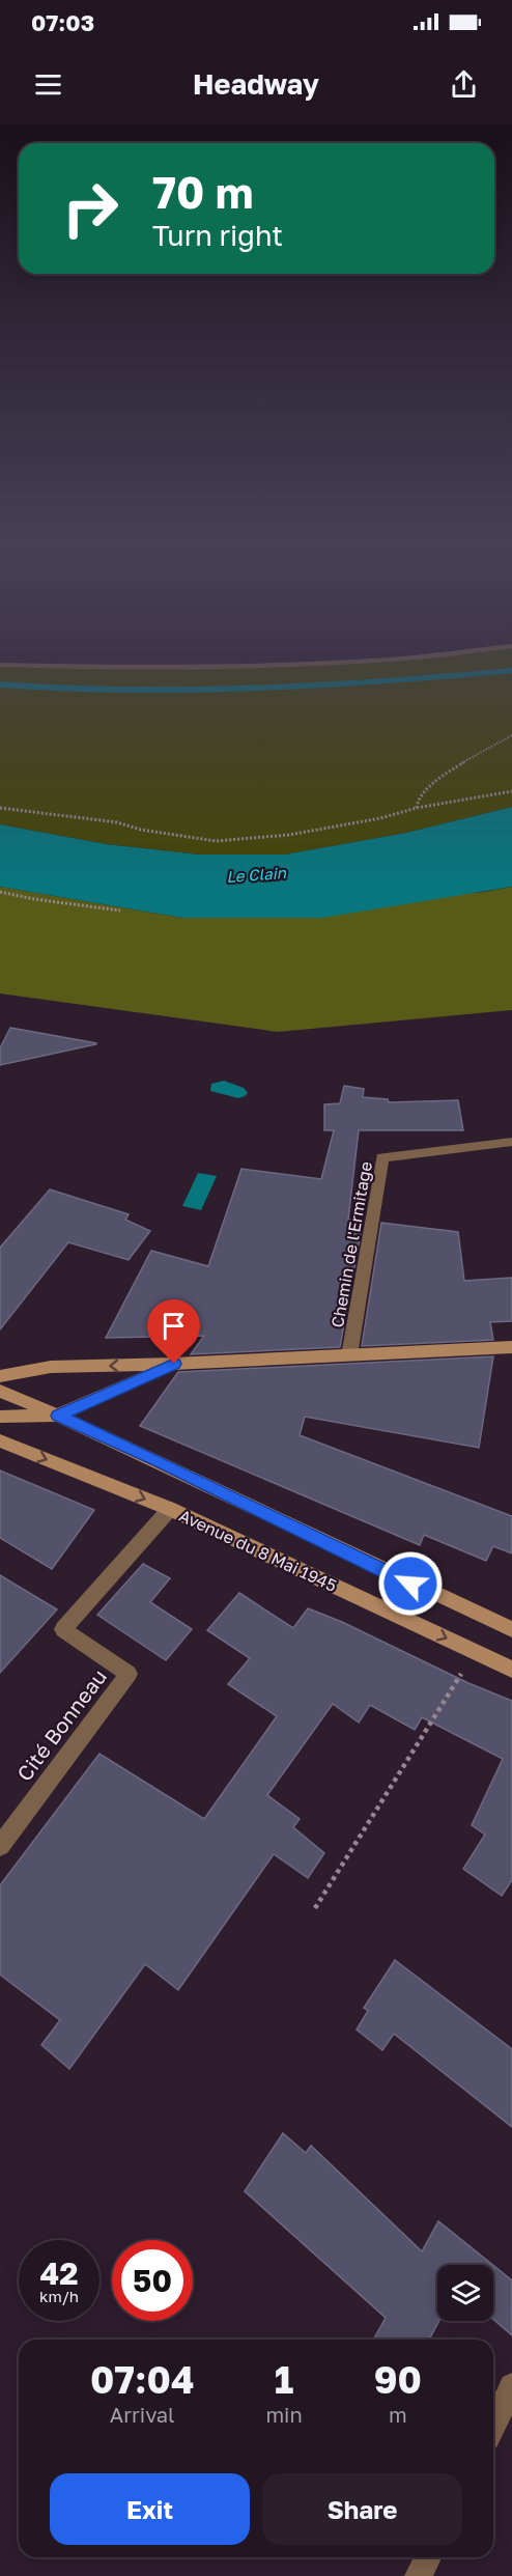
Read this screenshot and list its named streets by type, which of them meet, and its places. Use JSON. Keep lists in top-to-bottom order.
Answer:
{
  "streets": {
    "main road": ["Avenue du 8 Mai 1945"],
    "street": ["Chemin de l'Ermitage", "Cité Bonneau"]
  },
  "crossings": [
    ["Avenue du 8 Mai 1945", "Cité Bonneau"]
  ],
  "water": ["Le Clain"],
  "page": {
    "status": "07:03",
    "header": "Headway",
    "turn": ["70 m", "Turn right"],
    "speed": "42 km/h",
    "limit": "50",
    "eta": [
      "07:04",
      "Arrival",
      "1",
      "min",
      "90",
      "m"
    ],
    "buttons": ["Exit", "Share"]
  }
}
